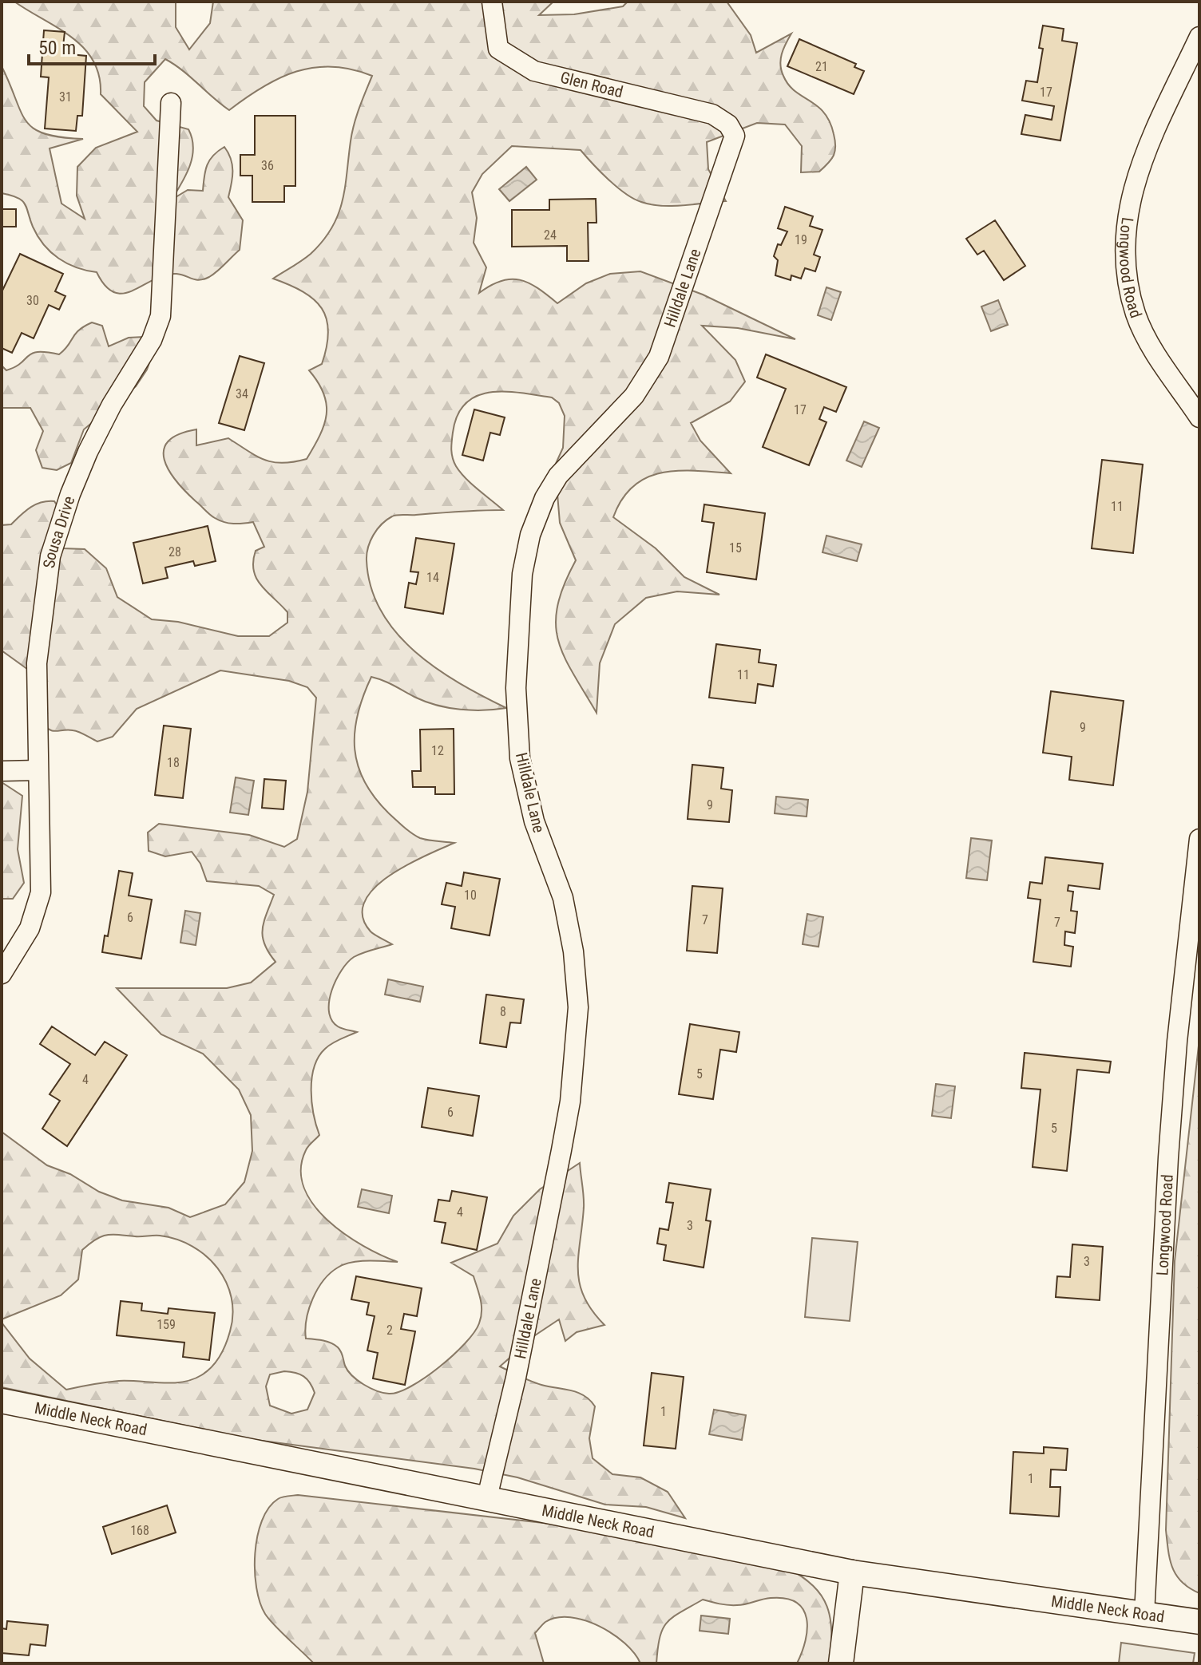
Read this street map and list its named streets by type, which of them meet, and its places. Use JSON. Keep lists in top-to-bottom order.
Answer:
{
  "streets": {
    "main road": ["Middle Neck Road"],
    "street": [
      "Glen Road",
      "Longwood Road",
      "Hilldale Lane",
      "Sousa Drive"
    ]
  },
  "crossings": [
    ["Glen Road", "Hilldale Lane"],
    ["Longwood Road", "Middle Neck Road"],
    ["Hilldale Lane", "Middle Neck Road"]
  ],
  "house_numbers": [
    "21",
    "17",
    "31",
    "36",
    "24",
    "19",
    "30",
    "34",
    "17",
    "11",
    "15",
    "28",
    "14",
    "11",
    "9",
    "12",
    "18",
    "9",
    "10",
    "6",
    "7",
    "7",
    "8",
    "5",
    "4",
    "6",
    "5",
    "4",
    "3",
    "3",
    "159",
    "2",
    "1",
    "1",
    "168"
  ],
  "scale_bar": "50 m"
}
